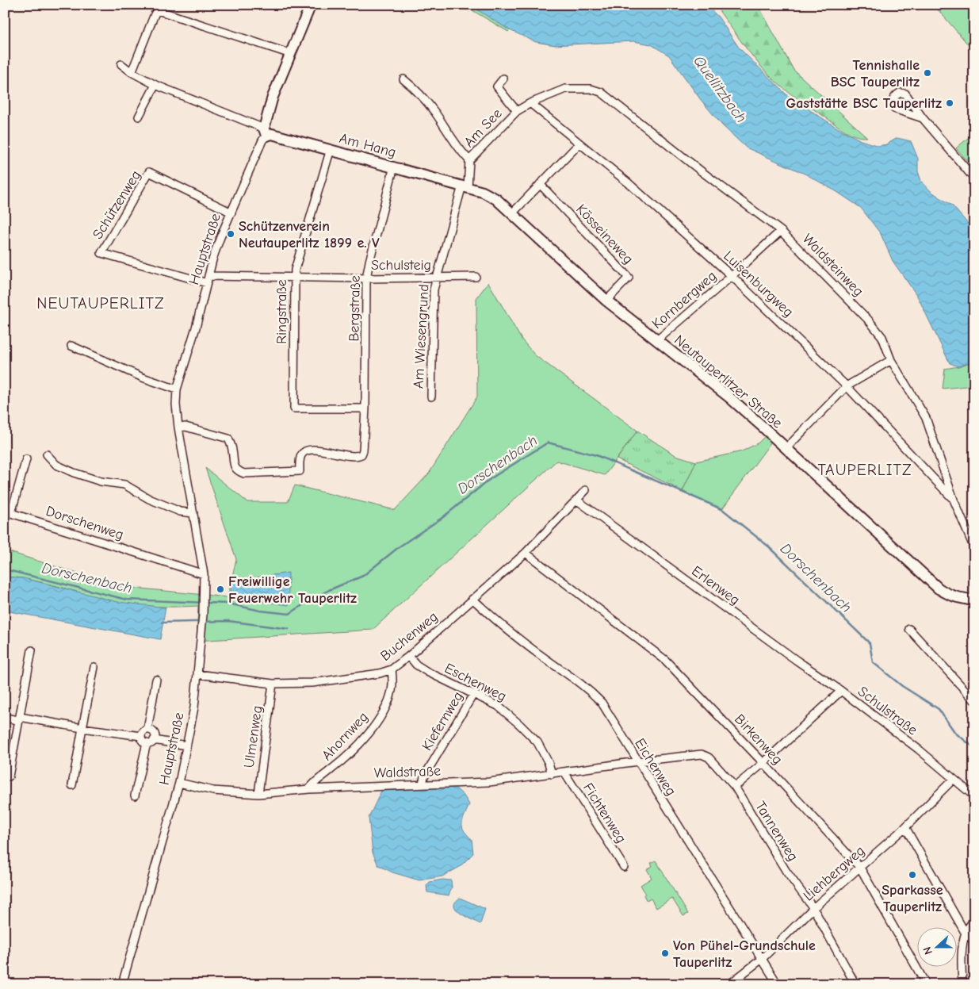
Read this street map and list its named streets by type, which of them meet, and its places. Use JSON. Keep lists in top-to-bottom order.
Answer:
{
  "streets": {
    "street": [
      "Am See",
      "Am Hang",
      "Schützenweg",
      "Kösseineweg",
      "Hauptstraße",
      "Schulsteig",
      "Waldsteinweg",
      "Luisenburgweg",
      "Kornbergweg",
      "Bergstraße",
      "Ringstraße",
      "Am Wiesengrund",
      "Neutauperlitzer Straße",
      "Dorschenweg",
      "Erlenweg",
      "Buchenweg",
      "Eschenweg",
      "Schulstraße",
      "Kiefernweg",
      "Ahornweg",
      "Ulmenweg",
      "Birkenweg",
      "Eichenweg",
      "Waldstraße",
      "Fichtenweg",
      "Tannenweg",
      "Liehbergweg"
    ]
  },
  "crossings": [
    ["Am See", "Am Hang"],
    ["Am See", "Waldsteinweg"],
    ["Am See", "Luisenburgweg"],
    ["Am See", "Am Wiesengrund"],
    ["Am See", "Neutauperlitzer Straße"],
    ["Am Hang", "Hauptstraße"],
    ["Am Hang", "Bergstraße"],
    ["Am Hang", "Ringstraße"],
    ["Am Hang", "Am Wiesengrund"],
    ["Am Hang", "Neutauperlitzer Straße"],
    ["Schützenweg", "Hauptstraße"],
    ["Schützenweg", "Schulsteig"],
    ["Kösseineweg", "Neutauperlitzer Straße"],
    ["Hauptstraße", "Schulsteig"],
    ["Hauptstraße", "Bergstraße"],
    ["Hauptstraße", "Dorschenweg"],
    ["Hauptstraße", "Buchenweg"],
    ["Hauptstraße", "Waldstraße"],
    ["Schulsteig", "Bergstraße"],
    ["Schulsteig", "Ringstraße"],
    ["Schulsteig", "Am Wiesengrund"],
    ["Waldsteinweg", "Luisenburgweg"],
    ["Waldsteinweg", "Kornbergweg"],
    ["Luisenburgweg", "Kornbergweg"],
    ["Kornbergweg", "Neutauperlitzer Straße"],
    ["Bergstraße", "Ringstraße"],
    ["Am Wiesengrund", "Neutauperlitzer Straße"],
    ["Erlenweg", "Buchenweg"],
    ["Erlenweg", "Schulstraße"],
    ["Buchenweg", "Eschenweg"],
    ["Buchenweg", "Ahornweg"],
    ["Buchenweg", "Ulmenweg"],
    ["Buchenweg", "Birkenweg"],
    ["Buchenweg", "Eichenweg"],
    ["Eschenweg", "Kiefernweg"],
    ["Eschenweg", "Waldstraße"],
    ["Schulstraße", "Birkenweg"],
    ["Schulstraße", "Tannenweg"],
    ["Schulstraße", "Liehbergweg"],
    ["Kiefernweg", "Waldstraße"],
    ["Ahornweg", "Waldstraße"],
    ["Ulmenweg", "Waldstraße"],
    ["Birkenweg", "Liehbergweg"],
    ["Eichenweg", "Waldstraße"],
    ["Eichenweg", "Tannenweg"],
    ["Eichenweg", "Liehbergweg"],
    ["Waldstraße", "Fichtenweg"],
    ["Waldstraße", "Tannenweg"],
    ["Tannenweg", "Liehbergweg"]
  ],
  "districts": ["NEUTAUPERLITZ", "TAUPERLITZ"],
  "water": ["Quellitzbach", "Dorschenbach"],
  "places": [
    "Tennishalle BSC Tauperlitz",
    "Gaststätte BSC Tauperlitz",
    "Schützenverein Neutauperlitz 1899 e. V",
    "Freiwillige Feuerwehr Tauperlitz",
    "Sparkasse Tauperlitz",
    "Von Pühel-Grundschule Tauperlitz"
  ],
  "north": "left"
}
